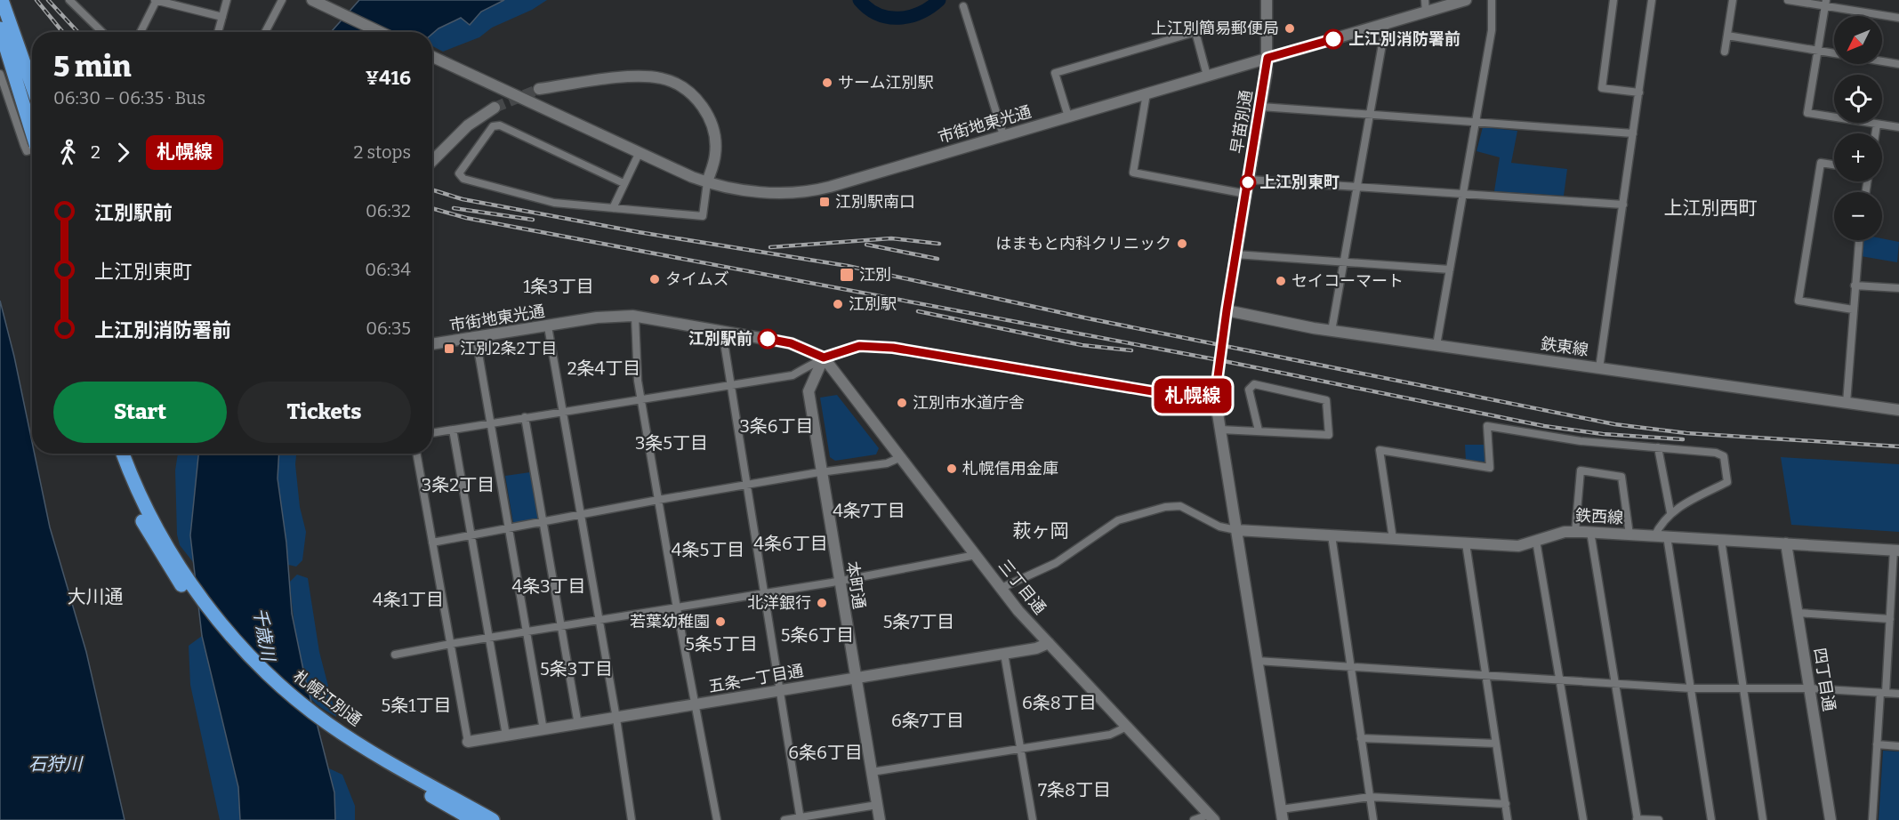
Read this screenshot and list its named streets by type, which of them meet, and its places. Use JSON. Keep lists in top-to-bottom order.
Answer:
{
  "streets": {
    "highway": ["札幌江別通"],
    "street": [
      "早苗別通",
      "市街地東光通",
      "鉄東線",
      "鉄西線",
      "本町通",
      "三丁目通",
      "五条一丁目通",
      "四丁目通"
    ]
  },
  "crossings": [
    ["早苗別通", "市街地東光通"],
    ["早苗別通", "鉄東線"],
    ["早苗別通", "鉄西線"],
    ["市街地東光通", "本町通"],
    ["市街地東光通", "三丁目通"],
    ["鉄西線", "四丁目通"],
    ["本町通", "三丁目通"],
    ["本町通", "五条一丁目通"],
    ["三丁目通", "五条一丁目通"]
  ],
  "districts": [
    "上江別西町",
    "1条3丁目",
    "2条4丁目",
    "3条6丁目",
    "3条5丁目",
    "3条2丁目",
    "4条7丁目",
    "萩ヶ岡",
    "4条6丁目",
    "4条5丁目",
    "4条3丁目",
    "大川通",
    "4条1丁目",
    "5条7丁目",
    "5条6丁目",
    "5条5丁目",
    "5条3丁目",
    "6条8丁目",
    "5条1丁目",
    "6条7丁目",
    "6条6丁目",
    "7条8丁目"
  ],
  "water": ["千歳川", "石狩川"],
  "places": {
    "other": [
      "上江別簡易郵便局",
      "上江別消防署前",
      "サーム江別駅",
      "上江別東町",
      "はまもと内科クリニック",
      "タイムズ",
      "セイコーマート",
      "江別駅",
      "江別駅前",
      "江別市水道庁舎",
      "札幌信用金庫",
      "北洋銀行",
      "若葉幼稚園"
    ],
    "transit": ["江別駅南口", "江別", "江別2条2丁目"]
  },
  "lines": ["bus line 札幌線"],
  "north": "bottom left",
  "page": {
    "on_map": "札幌線",
    "map_buttons": ["+", "−"],
    "heading": ["5 min", "06:30 – 06:35 · Bus", "¥416"],
    "legs": ["2", "札幌線", "2 stops"],
    "list": [
      {
        "name": "江別駅前",
        "value": "06:32"
      },
      {
        "name": "上江別東町",
        "value": "06:34"
      },
      {
        "name": "上江別消防署前",
        "value": "06:35"
      }
    ],
    "buttons": ["Start", "Tickets"]
  }
}
